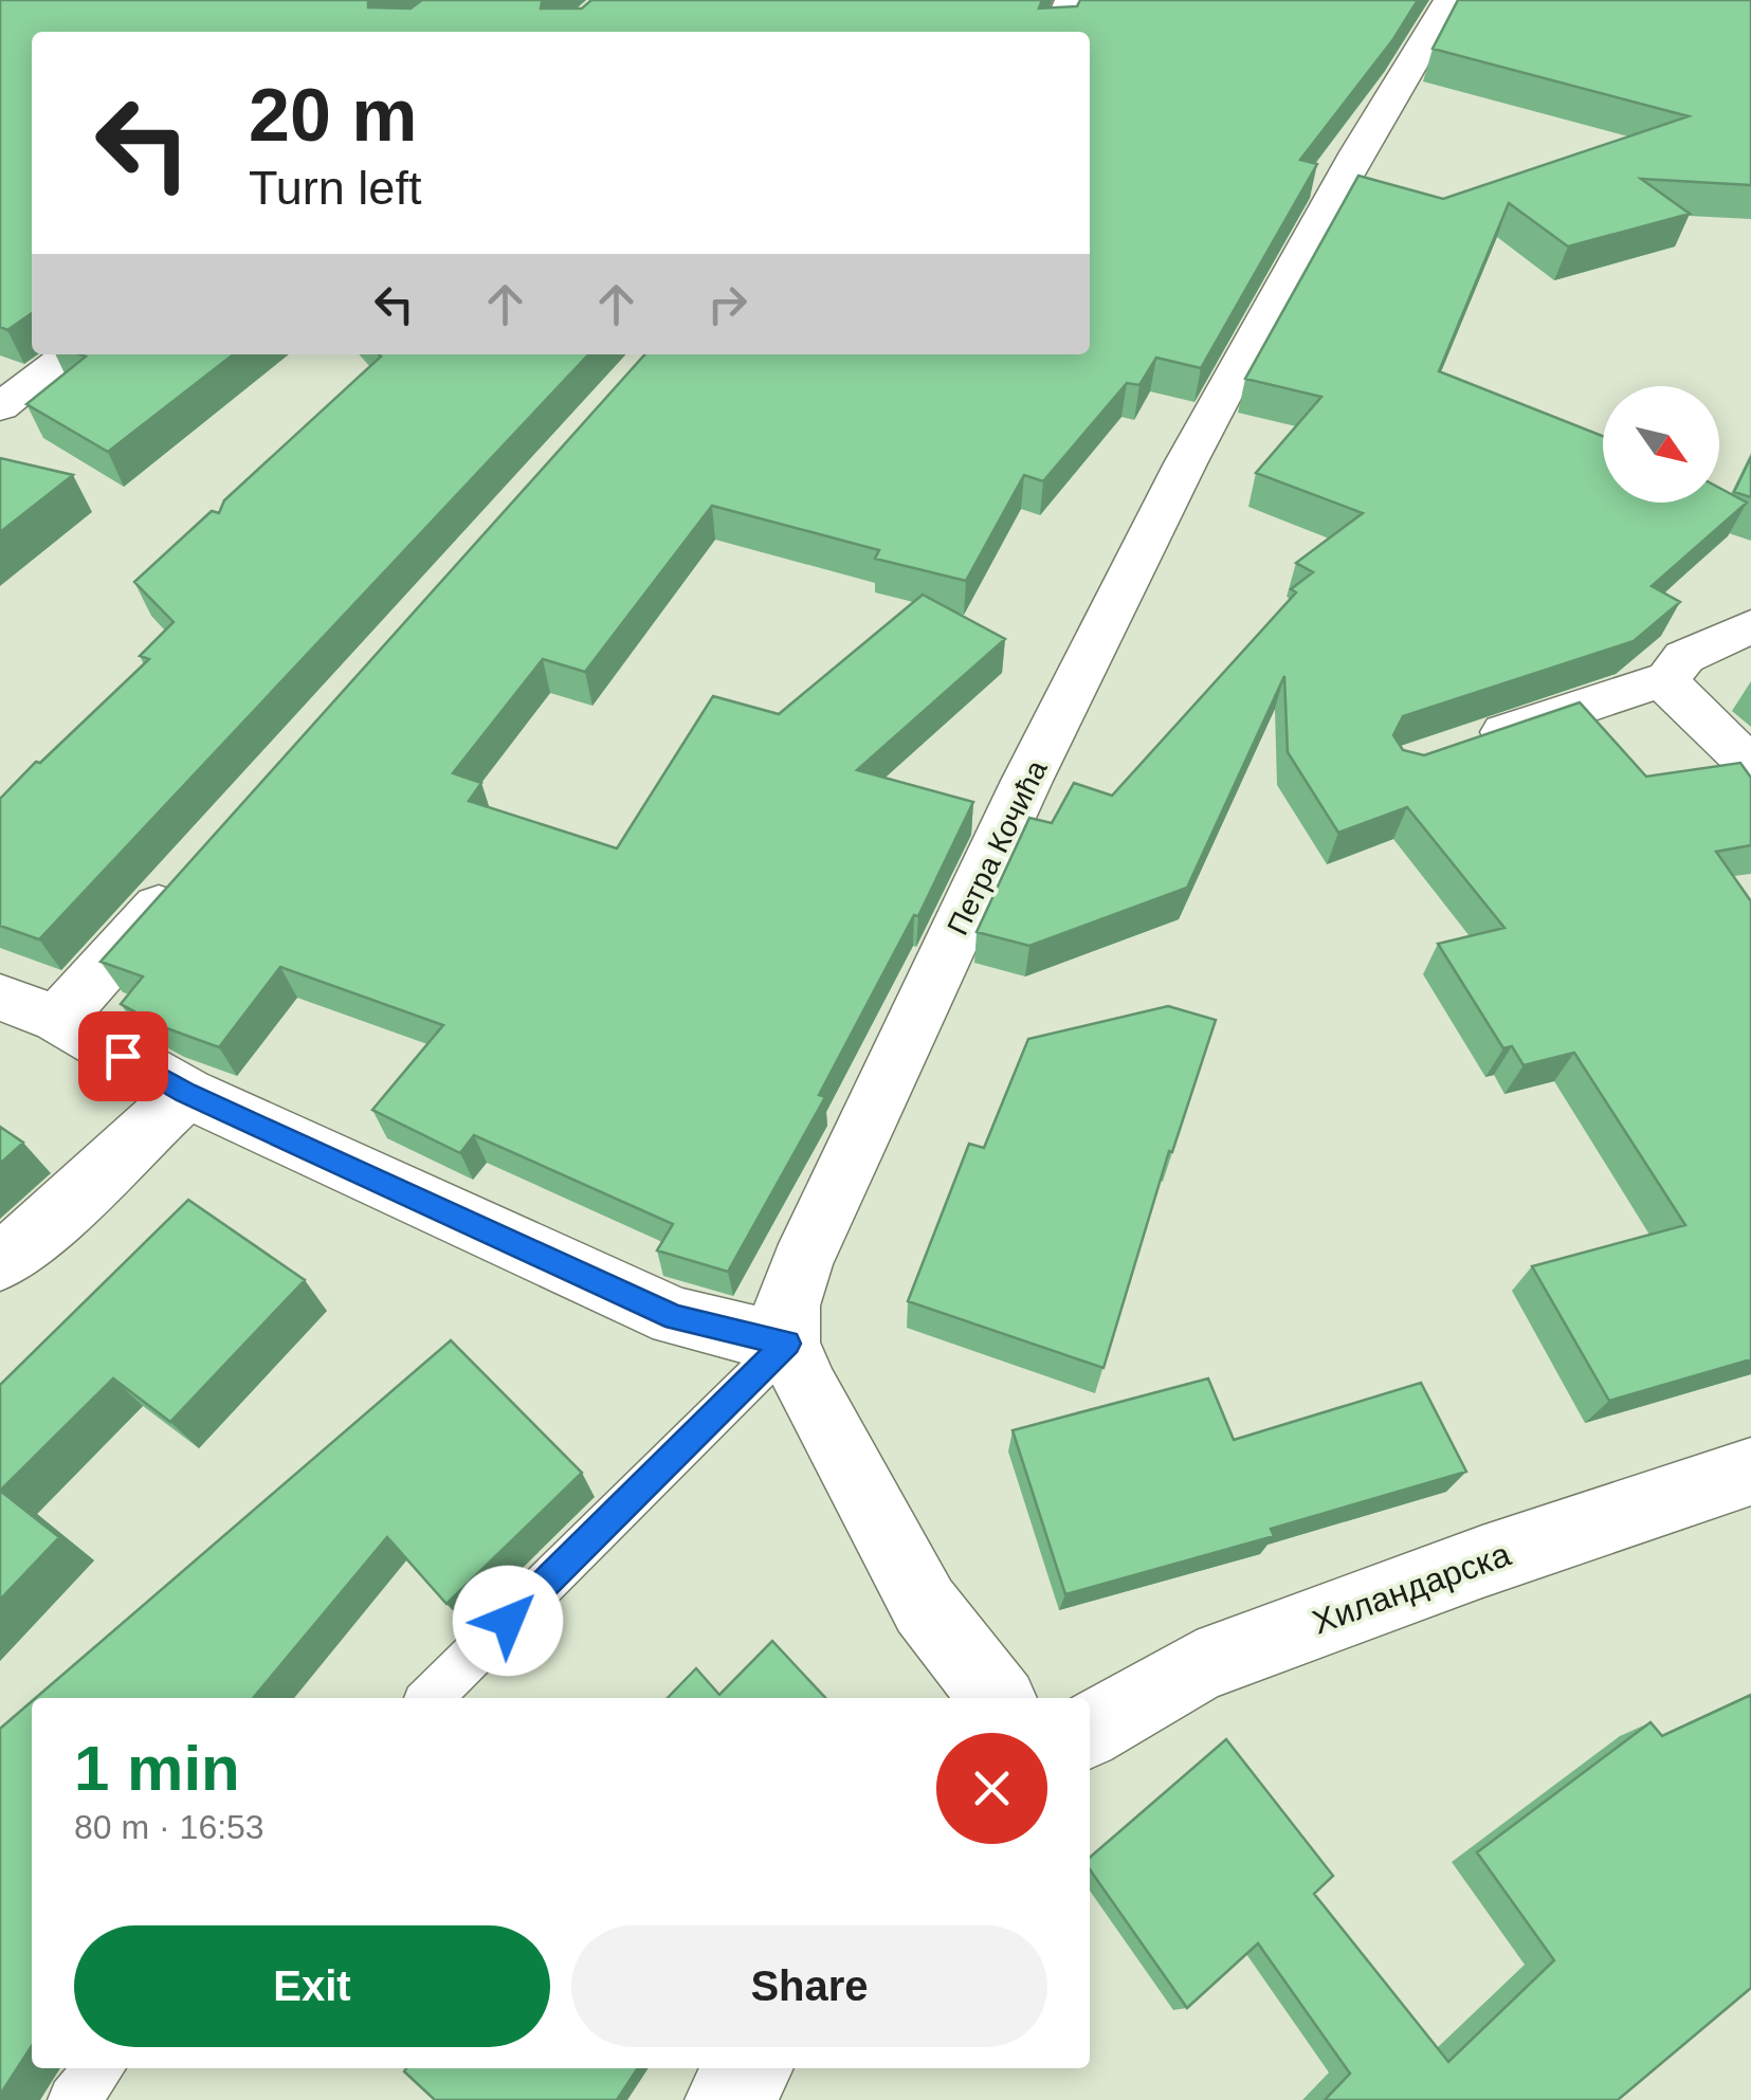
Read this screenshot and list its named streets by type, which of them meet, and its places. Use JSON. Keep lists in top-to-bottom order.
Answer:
{
  "streets": {
    "street": ["Петра Кочића", "Хиландарска"]
  },
  "north": "bottom right",
  "page": {
    "turn": ["20 m", "Turn left"],
    "heading": ["1 min", "80 m · 16:53"],
    "buttons": ["Exit", "Share"]
  }
}
